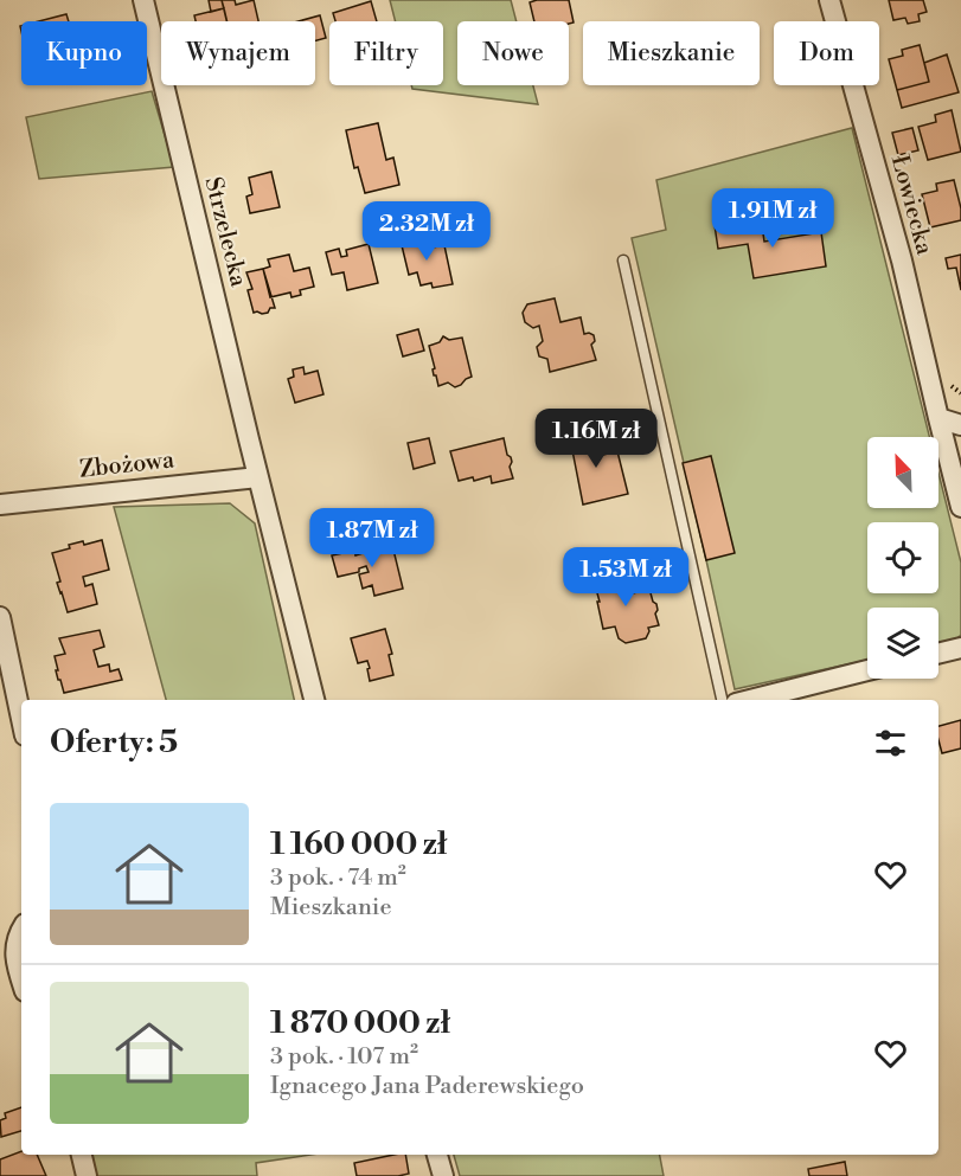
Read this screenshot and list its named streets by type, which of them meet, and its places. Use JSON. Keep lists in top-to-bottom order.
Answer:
{
  "streets": {
    "street": ["Łowiecka", "Strzelecka", "Zbożowa"]
  },
  "crossings": [
    ["Strzelecka", "Zbożowa"]
  ],
  "north": "top left",
  "page": {
    "chip": [
      "Kupno",
      "Wynajem",
      "Filtry",
      "Nowe",
      "Mieszkanie",
      "Dom"
    ],
    "price": [
      "1.91M zł",
      "2.32M zł",
      "1.16M zł",
      "1.87M zł",
      "1.53M zł"
    ],
    "heading": "Oferty: 5",
    "list": [
      {
        "name": "1 160 000 zł",
        "note": "3 pok. · 74 m² · Mieszkanie"
      },
      {
        "name": "1 870 000 zł",
        "note": "3 pok. · 107 m² · Ignacego Jana Paderewskiego"
      }
    ]
  }
}
